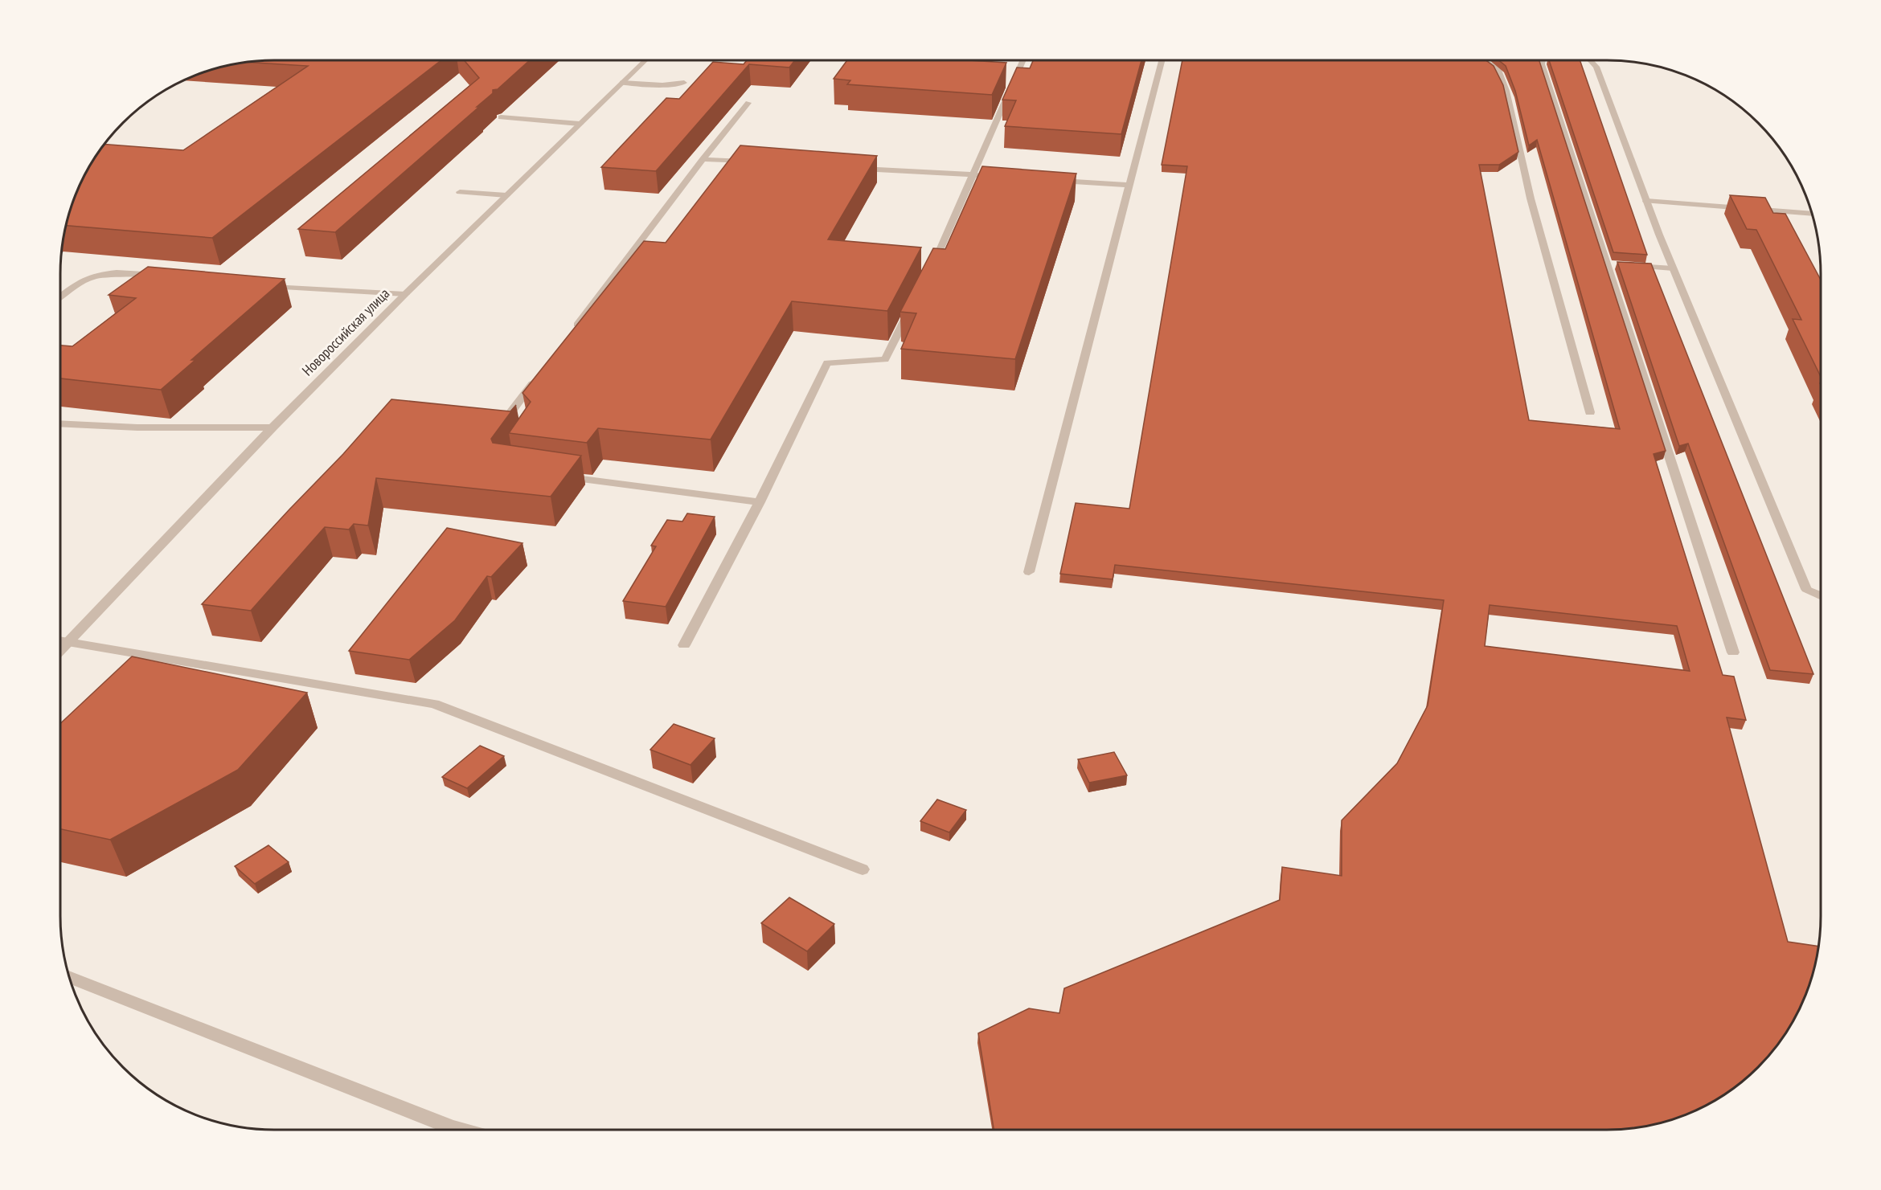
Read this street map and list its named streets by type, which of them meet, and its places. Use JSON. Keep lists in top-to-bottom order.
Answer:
{
  "streets": {
    "street": ["Новороссийская улица"]
  }
}
